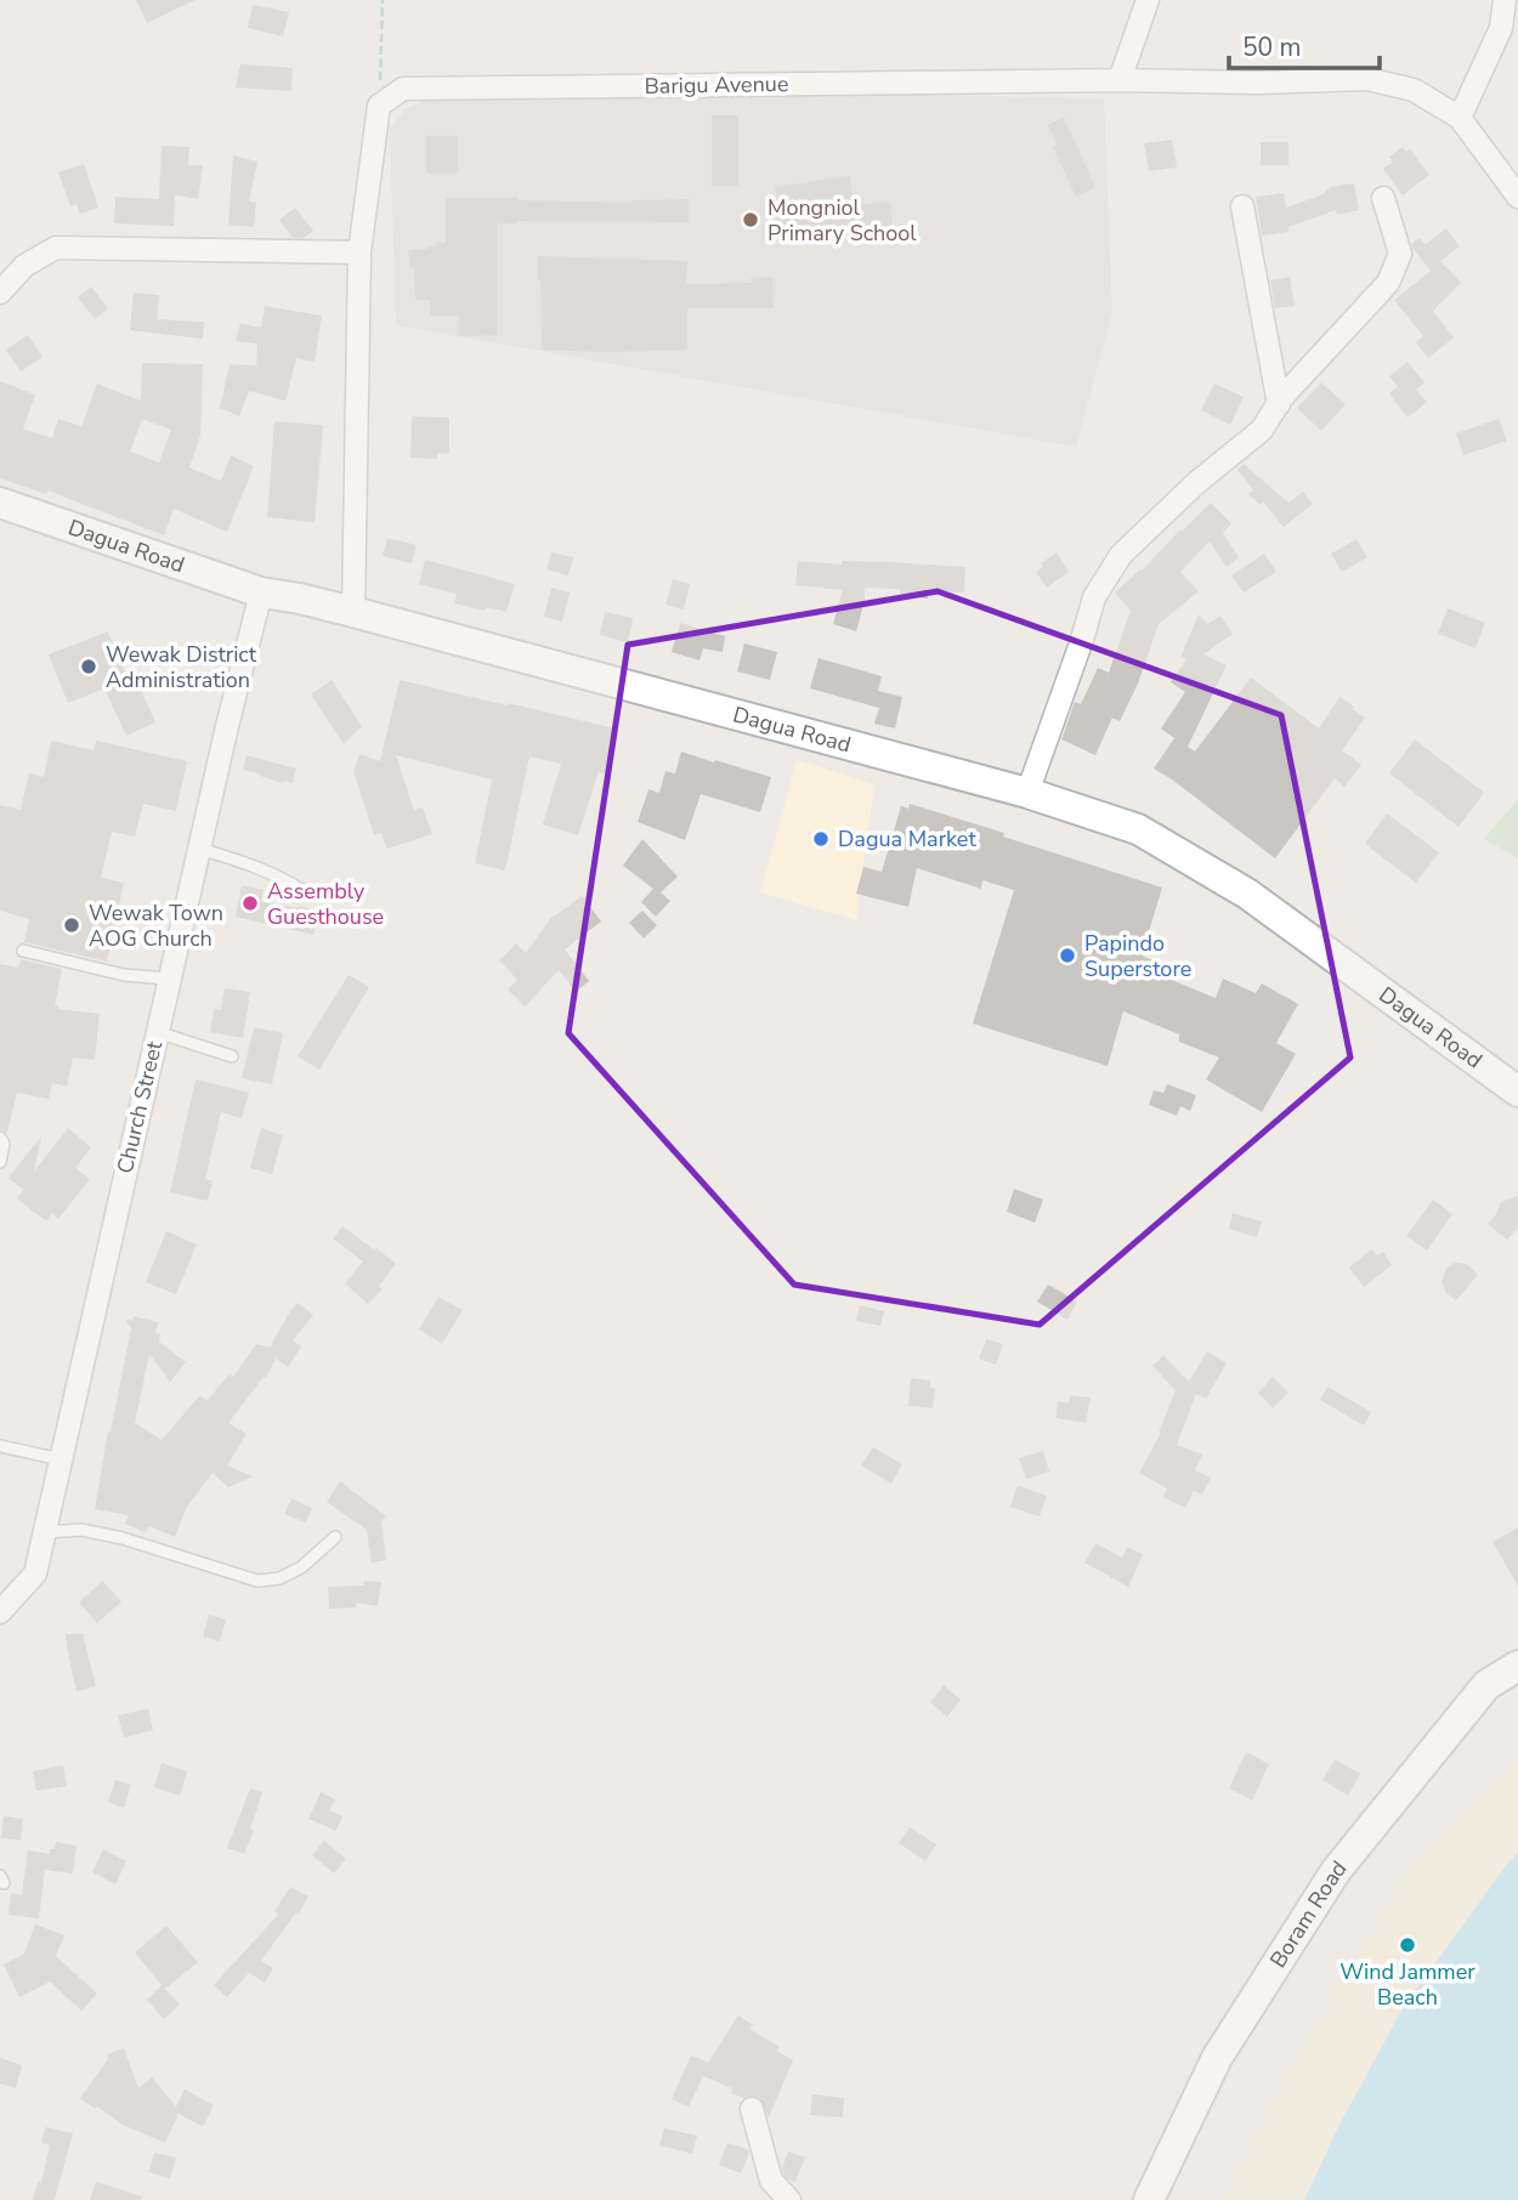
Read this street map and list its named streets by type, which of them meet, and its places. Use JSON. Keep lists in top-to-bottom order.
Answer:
{
  "streets": {
    "street": [
      "Barigu Avenue",
      "Dagua Road",
      "Church Street",
      "Boram Road"
    ]
  },
  "crossings": [
    ["Dagua Road", "Church Street"]
  ],
  "places": [
    "Mongniol Primary School",
    "Wewak District Administration",
    "Dagua Market",
    "Assembly Guesthouse",
    "Wewak Town AOG Church",
    "Papindo Superstore",
    "Wind Jammer Beach"
  ],
  "scale_bar": "50 m"
}
